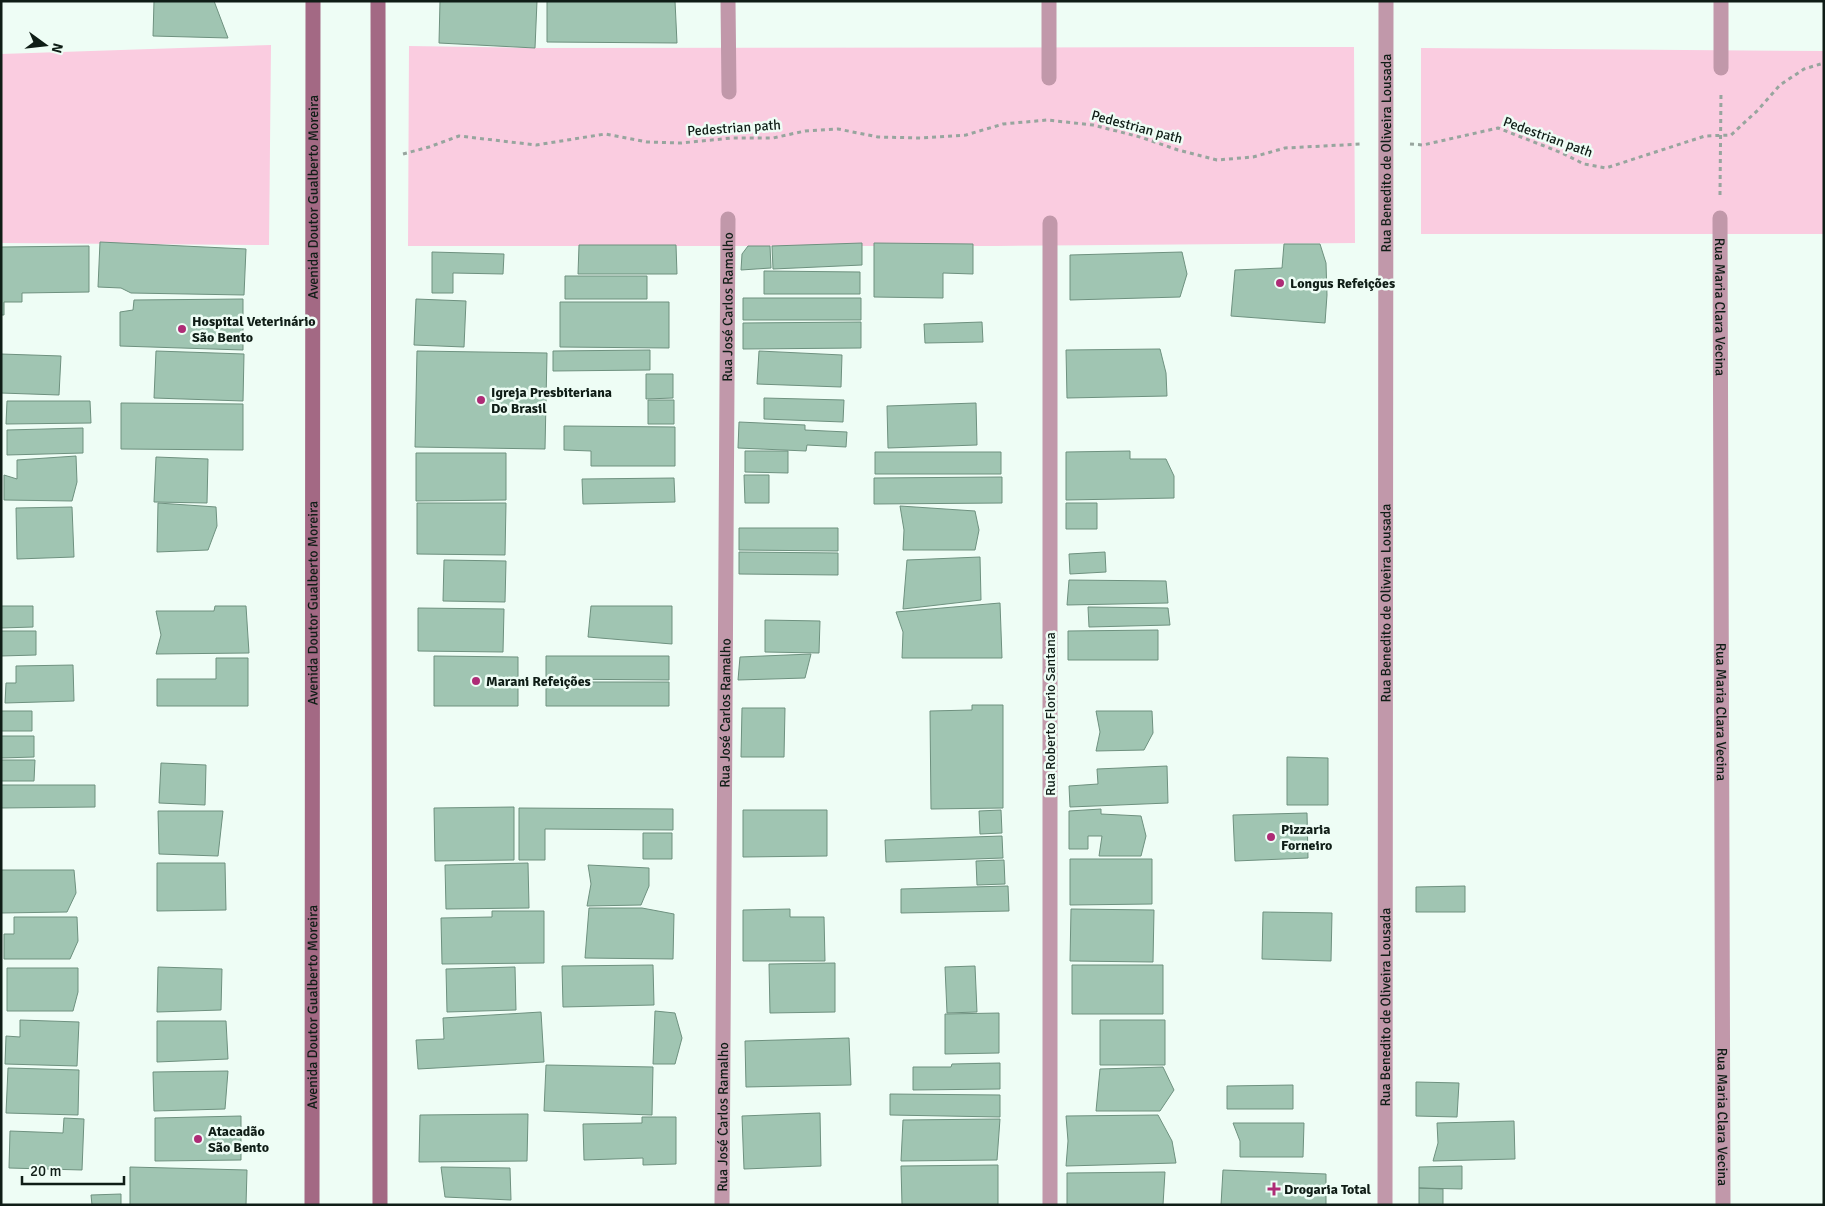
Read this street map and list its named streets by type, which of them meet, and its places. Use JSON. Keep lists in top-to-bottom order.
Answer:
{
  "streets": {
    "main road": ["Avenida Doutor Gualberto Moreira"],
    "street": [
      "Rua Benedito de Oliveira Lousada",
      "Rua Maria Clara Vecina",
      "Rua José Carlos Ramalho",
      "Rua Roberto Florio Santana"
    ],
    "path": ["Pedestrian path"]
  },
  "crossings": [
    ["Pedestrian path", "Rua Benedito de Oliveira Lousada"]
  ],
  "places": {
    "other": [
      "Longus Refeições",
      "Hospital Veterinário São Bento",
      "Igreja Presbiteriana Do Brasil",
      "Marani Refeições",
      "Pizzaria Forneiro",
      "Atacadão São Bento"
    ],
    "health": ["Drogaria Total"]
  },
  "scale_bar": "20 m",
  "north": "right"
}
